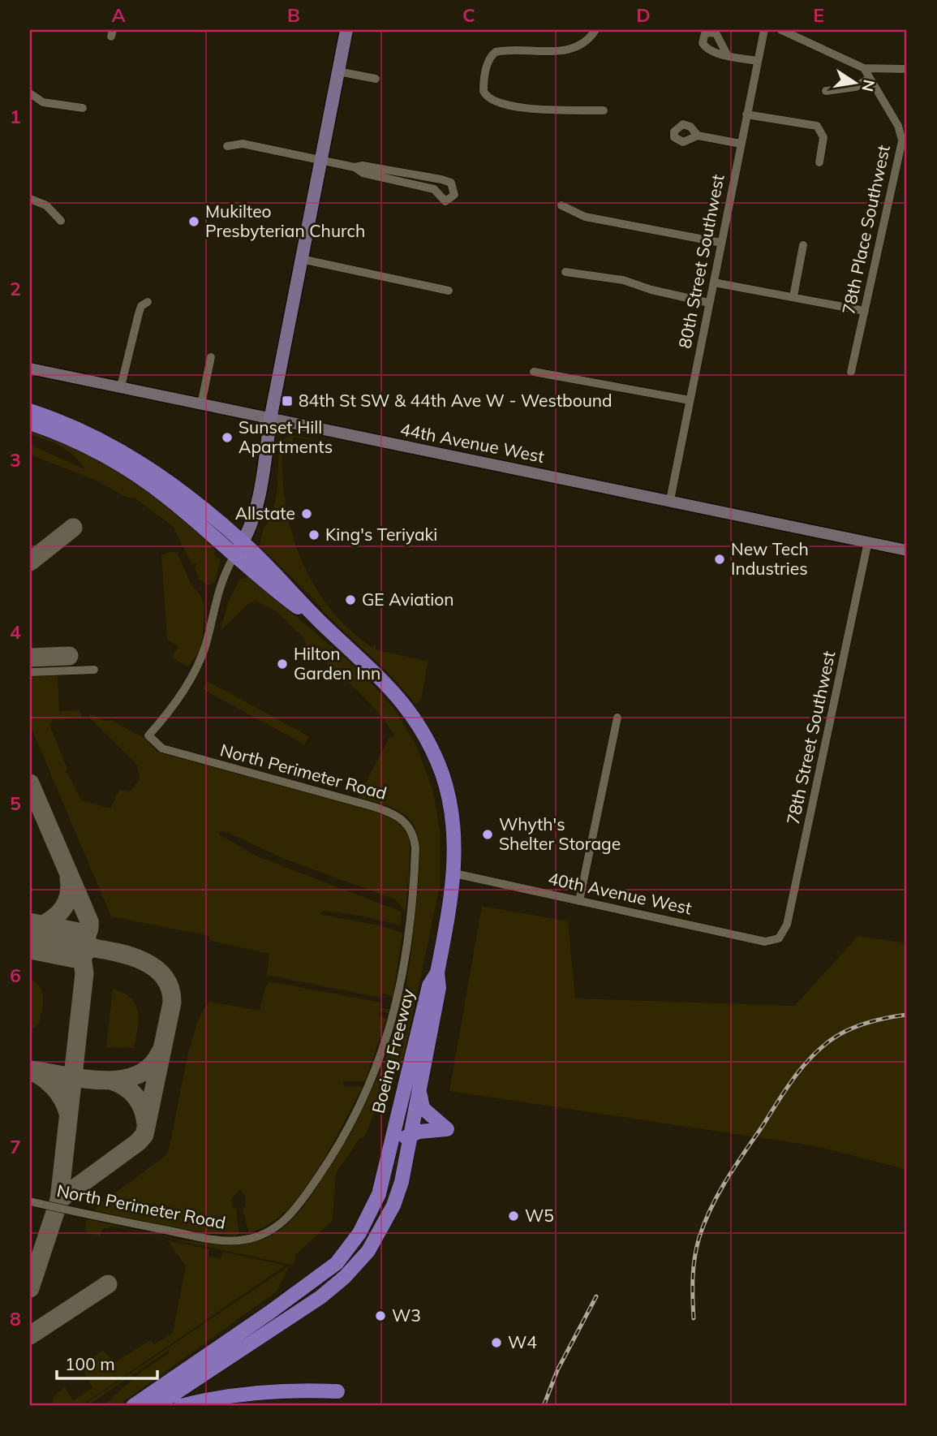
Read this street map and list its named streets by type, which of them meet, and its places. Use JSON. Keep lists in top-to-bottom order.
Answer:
{
  "streets": {
    "highway": ["Boeing Freeway"],
    "street": [
      "78th Place Southwest",
      "80th Street Southwest",
      "44th Avenue West",
      "78th Street Southwest",
      "North Perimeter Road",
      "40th Avenue West"
    ]
  },
  "crossings": [
    ["80th Street Southwest", "44th Avenue West"],
    ["44th Avenue West", "78th Street Southwest"],
    ["78th Street Southwest", "40th Avenue West"]
  ],
  "places": {
    "other": [
      "Mukilteo Presbyterian Church",
      "Sunset Hill Apartments",
      "Allstate",
      "King's Teriyaki",
      "New Tech Industries",
      "GE Aviation",
      "Hilton Garden Inn",
      "Whyth's Shelter Storage",
      "W5",
      "W3",
      "W4"
    ],
    "transit": ["84th St SW & 44th Ave W - Westbound"]
  },
  "scale_bar": "100 m",
  "north": "right",
  "grid": {
    "columns": [
      "A",
      "B",
      "C",
      "D",
      "E"
    ],
    "rows": [
      "1",
      "2",
      "3",
      "4",
      "5",
      "6",
      "7",
      "8"
    ]
  }
}
